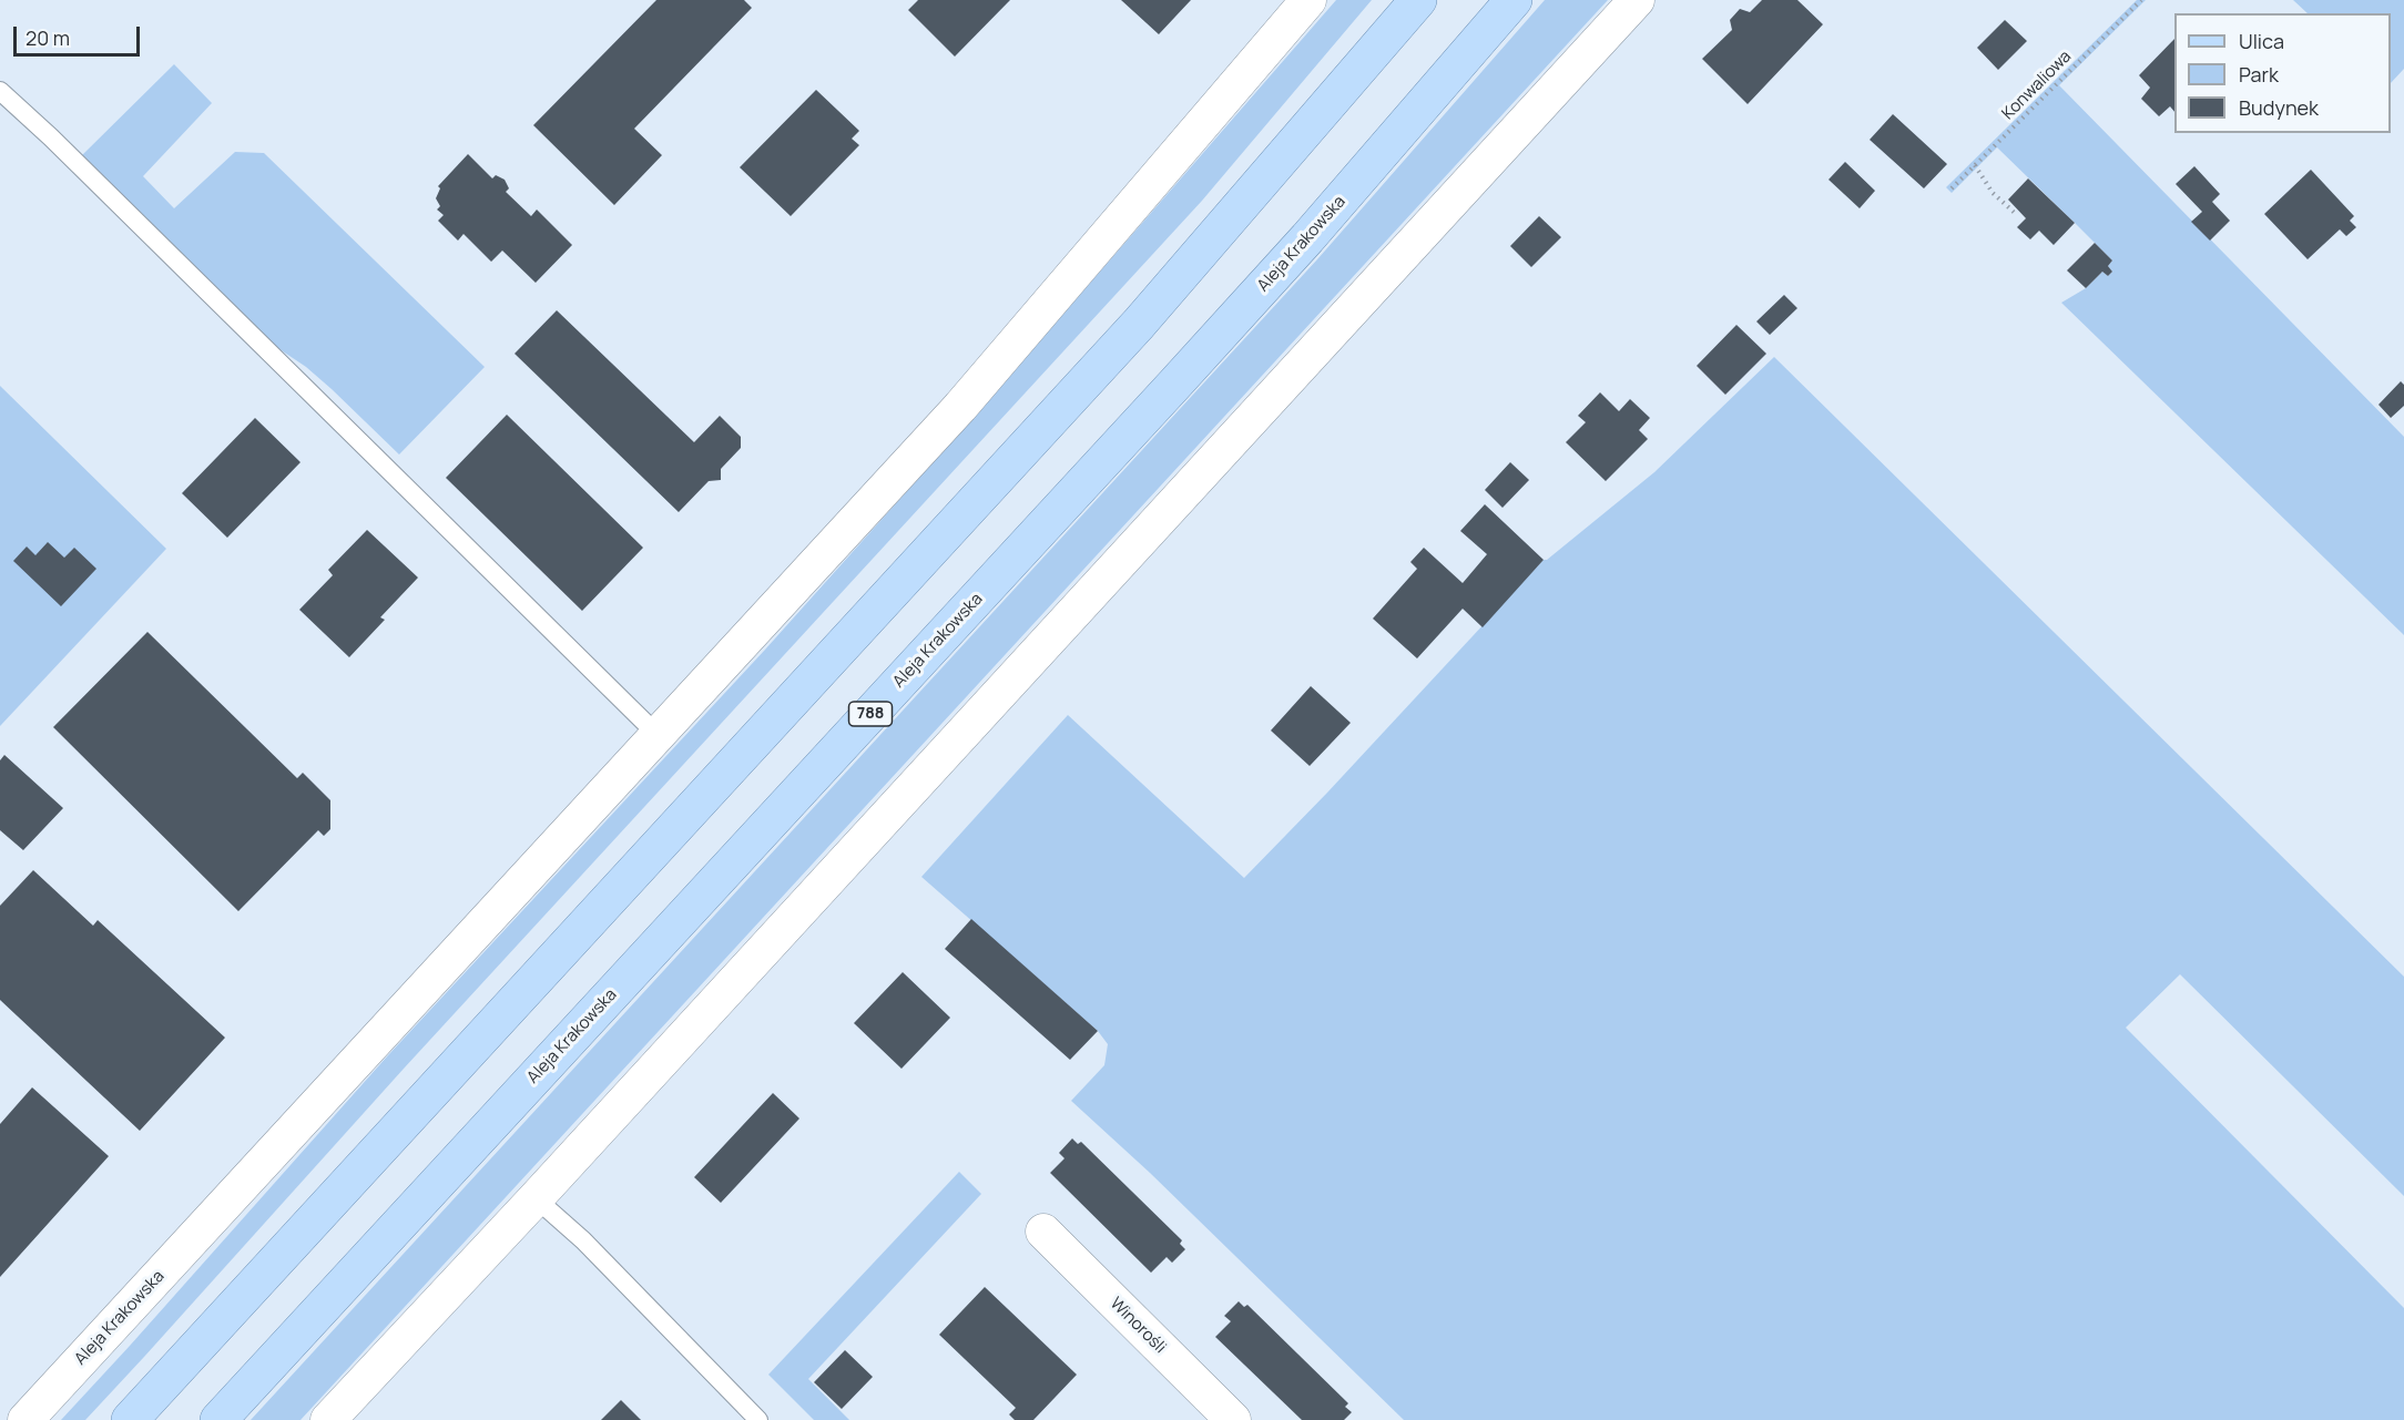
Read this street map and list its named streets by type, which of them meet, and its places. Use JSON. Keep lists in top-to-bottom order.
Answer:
{
  "streets": {
    "main road": ["Aleja Krakowska", "788"],
    "street": ["Winorośli"],
    "path": ["Konwaliowa"]
  },
  "legend": ["Ulica", "Park", "Budynek"],
  "scale_bar": "20 m"
}
